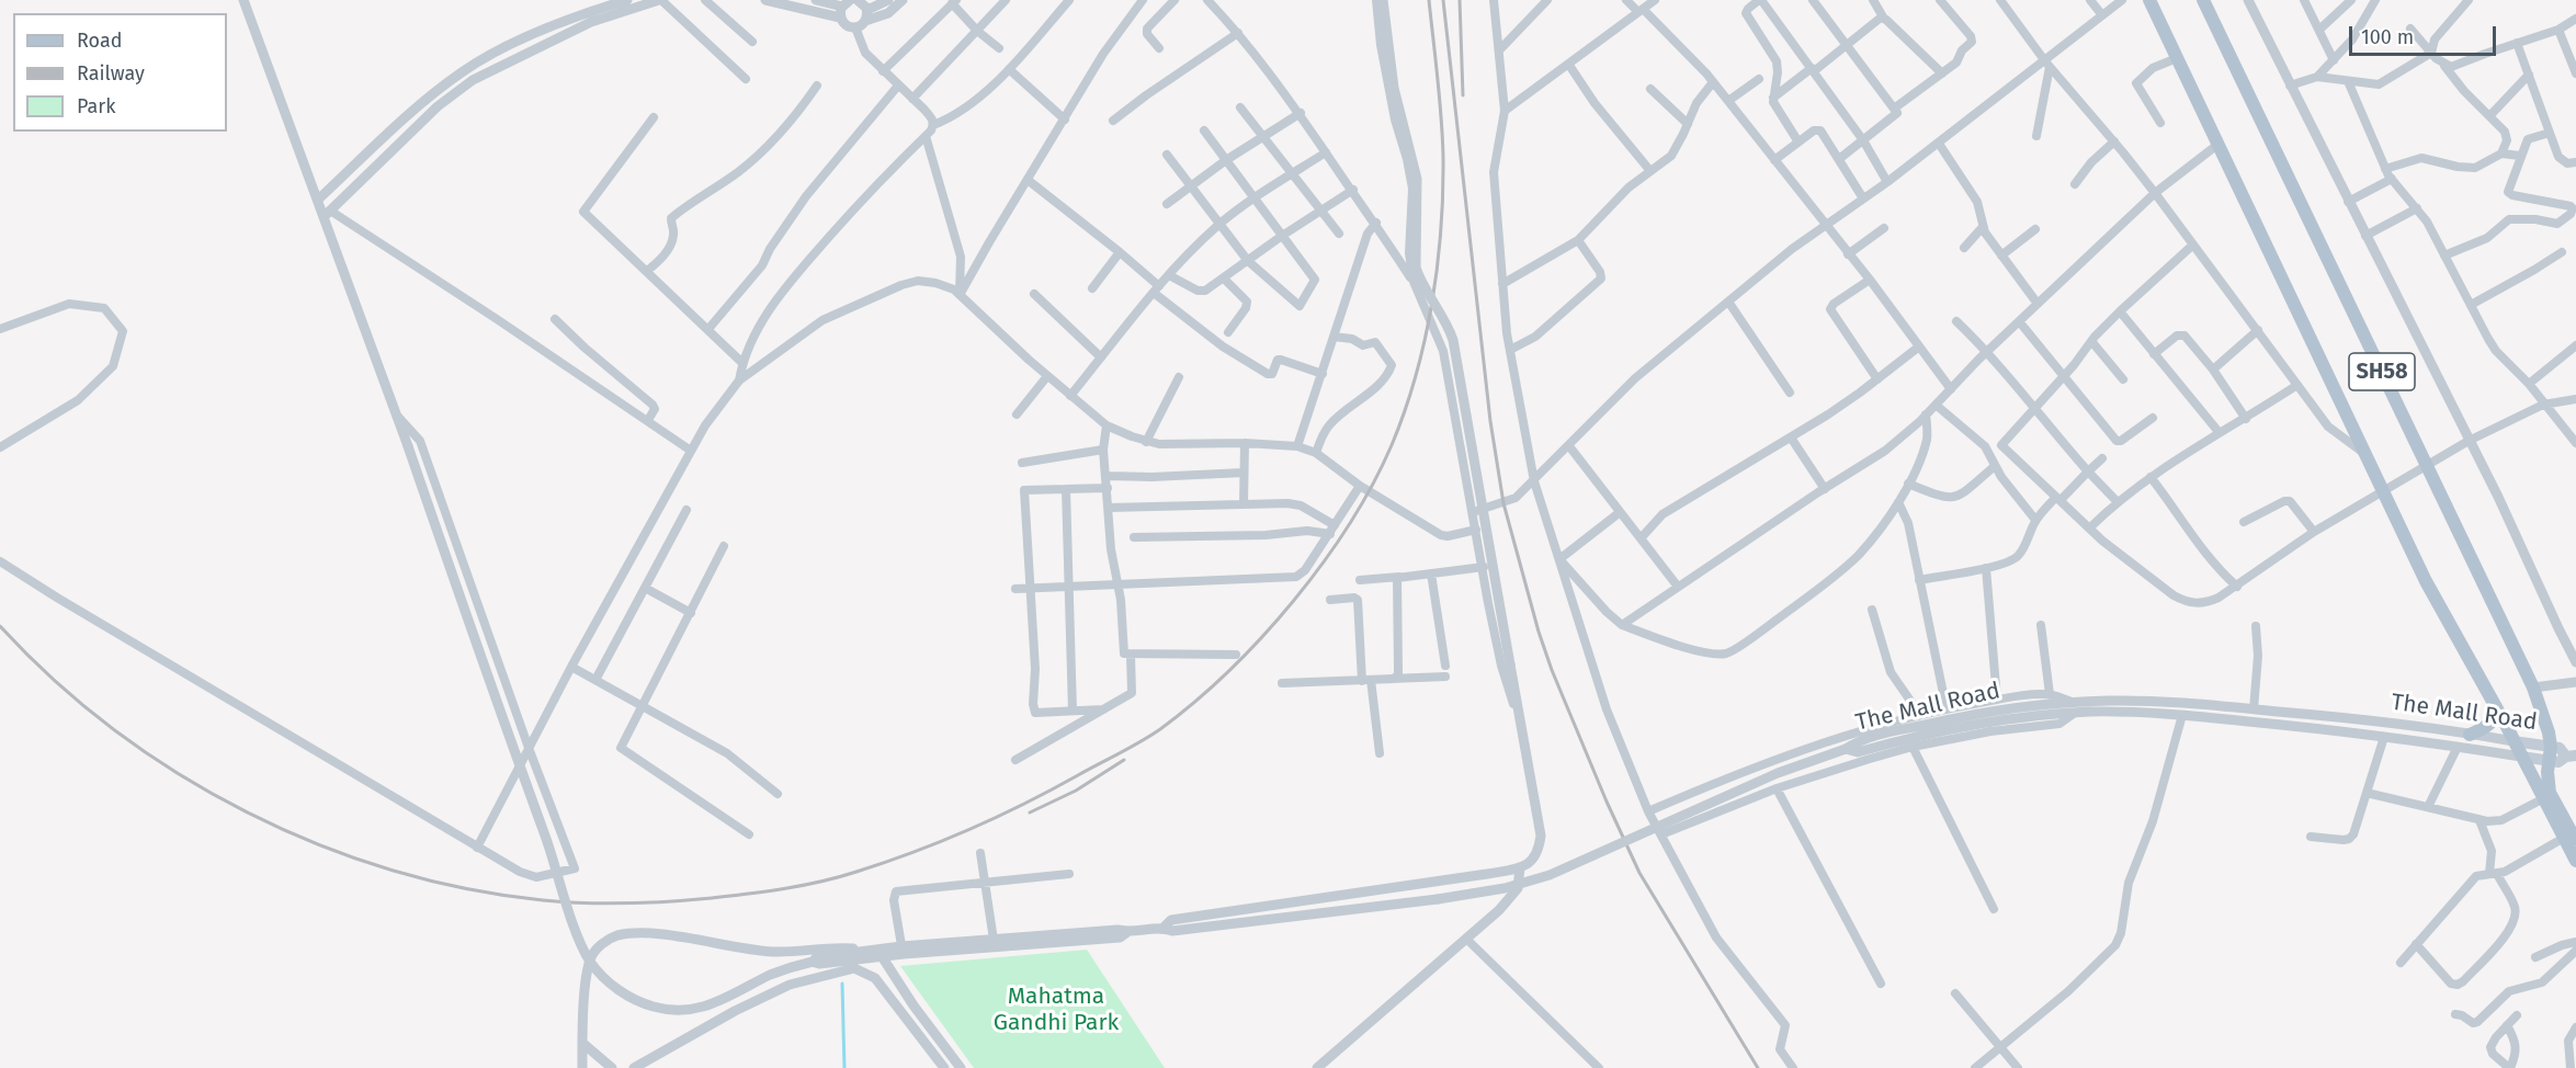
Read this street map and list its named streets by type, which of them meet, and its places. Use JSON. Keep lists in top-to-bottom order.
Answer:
{
  "streets": {
    "main road": ["SH58", "The Mall Road"]
  },
  "crossings": [
    ["SH58", "The Mall Road"]
  ],
  "parks": ["Mahatma Gandhi Park"],
  "legend": ["Road", "Railway", "Park"],
  "scale_bar": "100 m"
}
